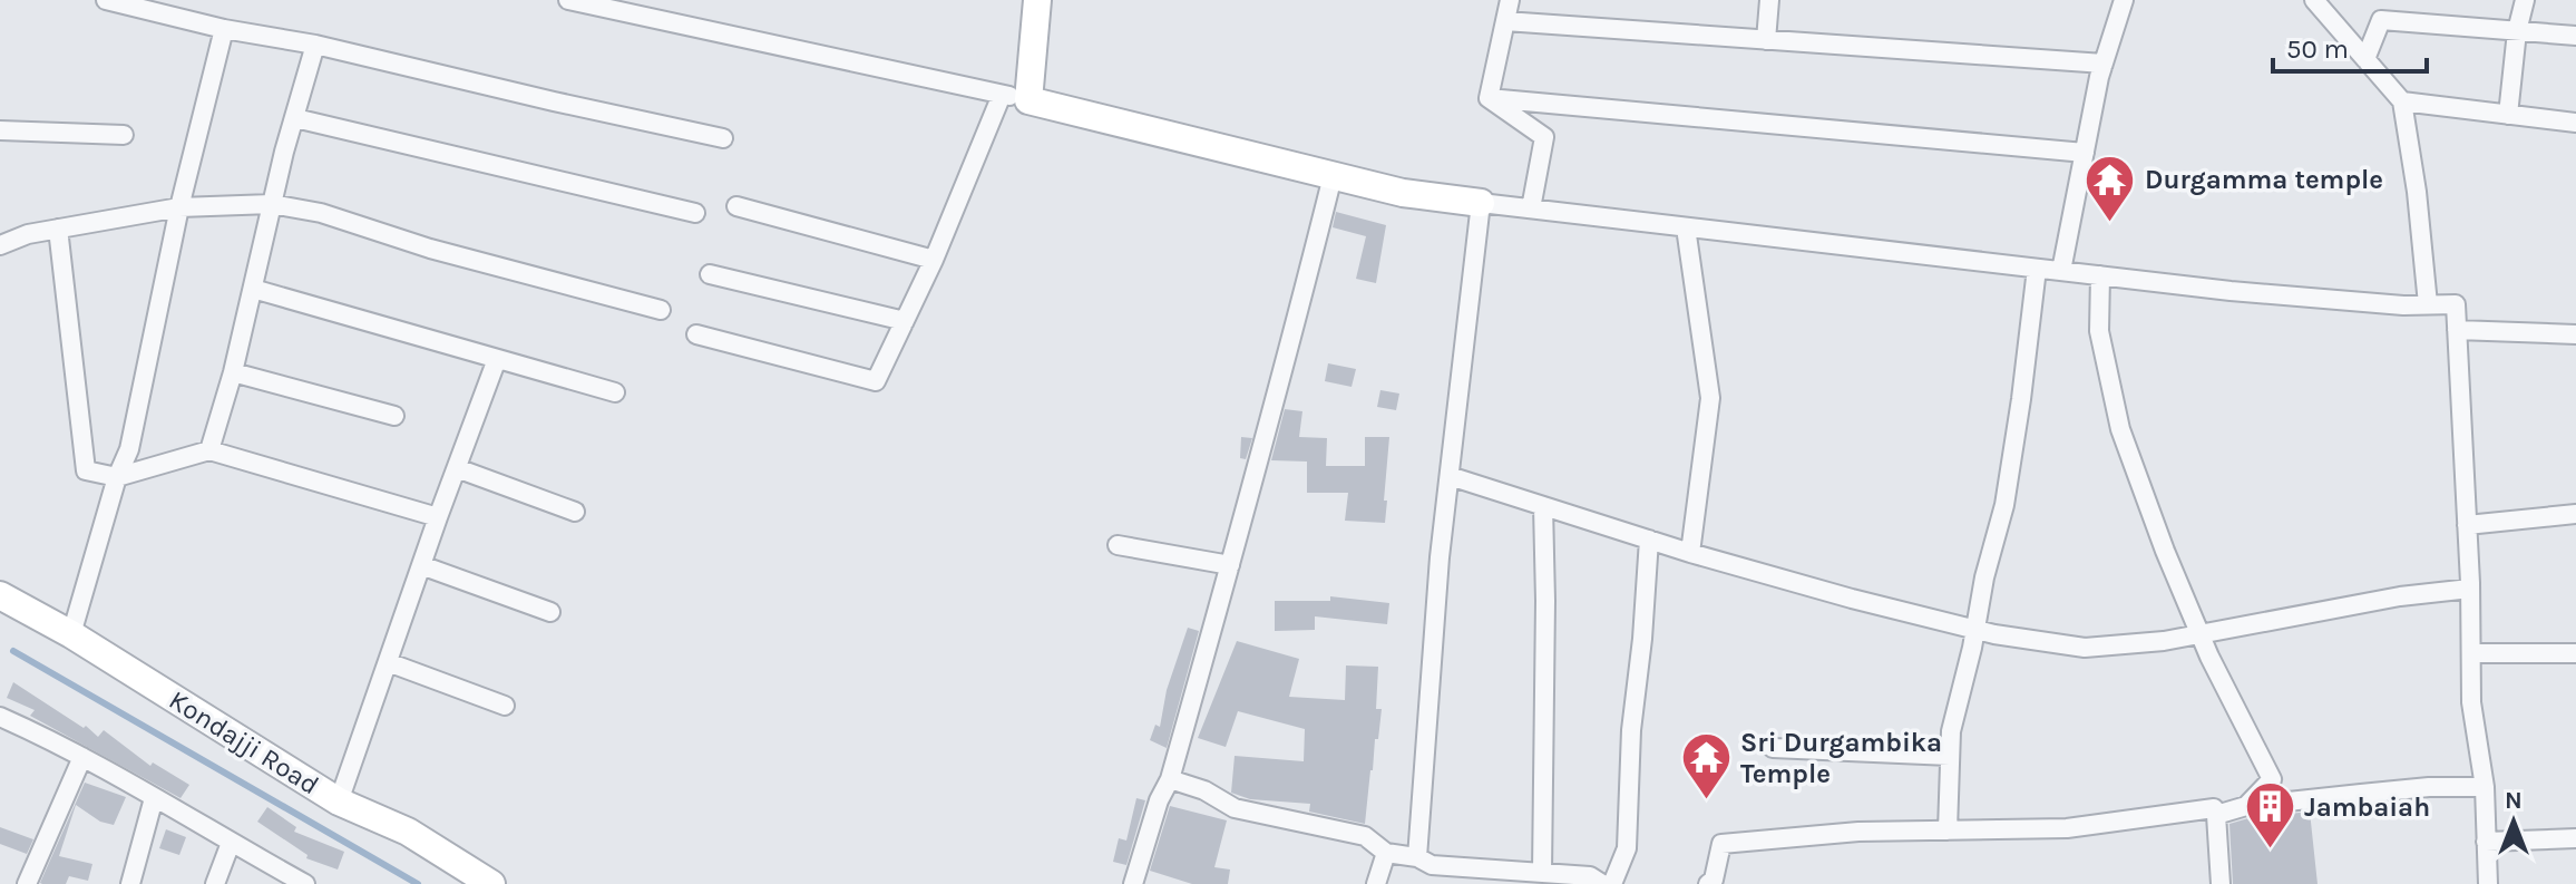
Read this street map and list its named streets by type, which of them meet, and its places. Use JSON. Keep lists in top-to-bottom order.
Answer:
{
  "streets": {
    "street": ["Kondajji Road"]
  },
  "places": {
    "temple": ["Durgamma temple", "Sri Durgambika Temple"],
    "building": ["Jambaiah"]
  },
  "scale_bar": "50 m",
  "north": "top"
}
